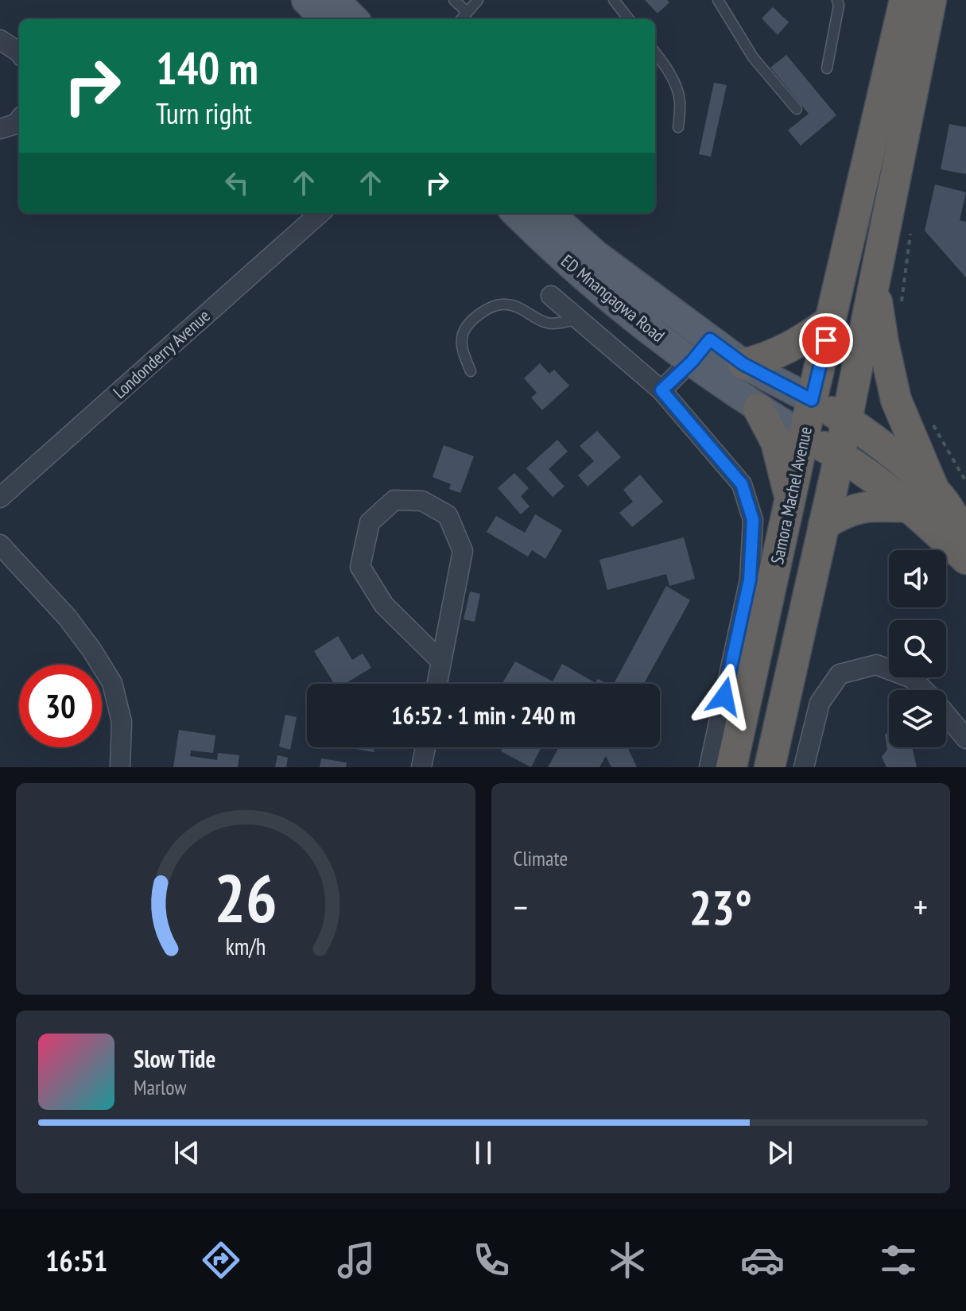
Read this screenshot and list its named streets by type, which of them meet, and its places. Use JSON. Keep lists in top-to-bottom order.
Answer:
{
  "streets": {
    "highway": ["ED Mnangagwa Road", "Samora Machel Avenue"],
    "street": ["Londonderry Avenue"]
  },
  "crossings": [
    ["ED Mnangagwa Road", "Samora Machel Avenue"]
  ],
  "page": {
    "turn": ["140 m", "Turn right"],
    "limit": "30",
    "trip": "16:52 · 1 min · 240 m",
    "tile": "Climate",
    "heat": ["−", "23°", "+"],
    "song": ["Slow Tide", "Marlow"],
    "tabs": "16:51",
    "gauge": ["26", "km/h"]
  }
}
